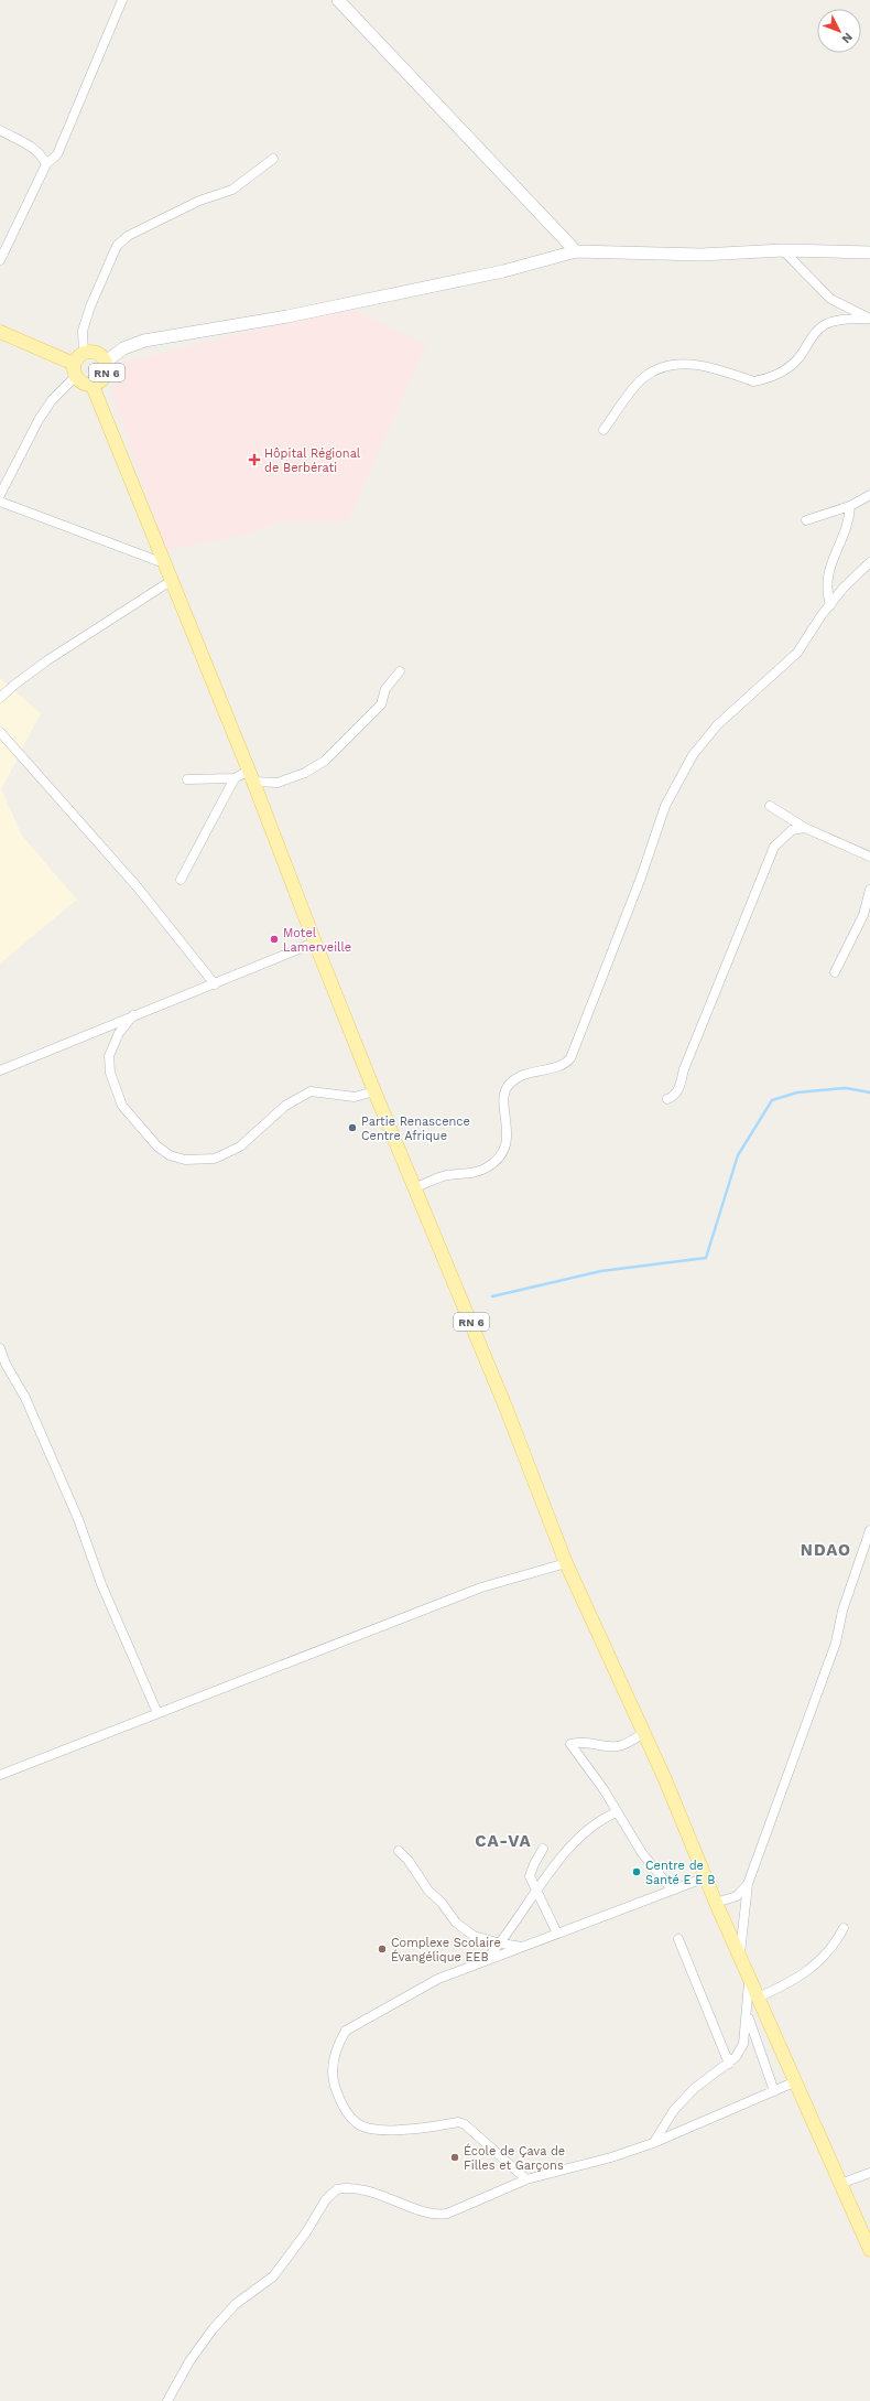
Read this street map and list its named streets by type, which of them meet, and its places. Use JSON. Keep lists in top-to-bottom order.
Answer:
{
  "streets": {
    "main road": ["RN 6"]
  },
  "districts": ["NDAO", "CA-VA"],
  "places": {
    "health": ["Hôpital Régional de Berbérati"],
    "other": [
      "Motel Lamerveille",
      "Partie Renascence Centre Afrique",
      "Centre de Santé E E B",
      "Complexe Scolaire Évangélique EEB",
      "École de Çava de Filles et Garçons"
    ]
  },
  "north": "bottom right"
}
